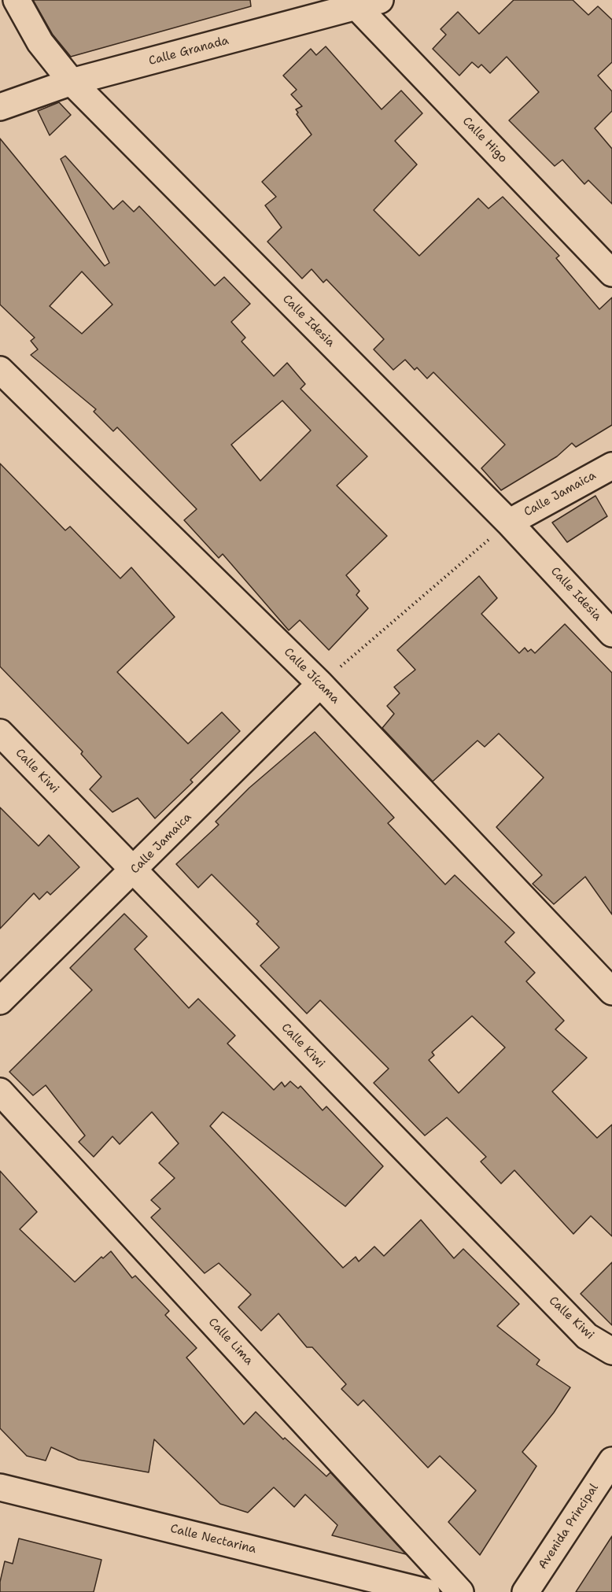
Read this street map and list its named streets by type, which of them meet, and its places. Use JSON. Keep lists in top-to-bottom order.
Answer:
{
  "streets": {
    "street": [
      "Calle Granada",
      "Calle Higo",
      "Calle Idesia",
      "Calle Jamaica",
      "Calle Jícama",
      "Calle Kiwi",
      "Calle Lima",
      "Avenida Principal",
      "Calle Nectarina"
    ]
  },
  "crossings": [
    ["Calle Granada", "Calle Higo"],
    ["Calle Granada", "Calle Idesia"],
    ["Calle Idesia", "Calle Jamaica"],
    ["Calle Jamaica", "Calle Jícama"],
    ["Calle Jamaica", "Calle Kiwi"]
  ]
}
